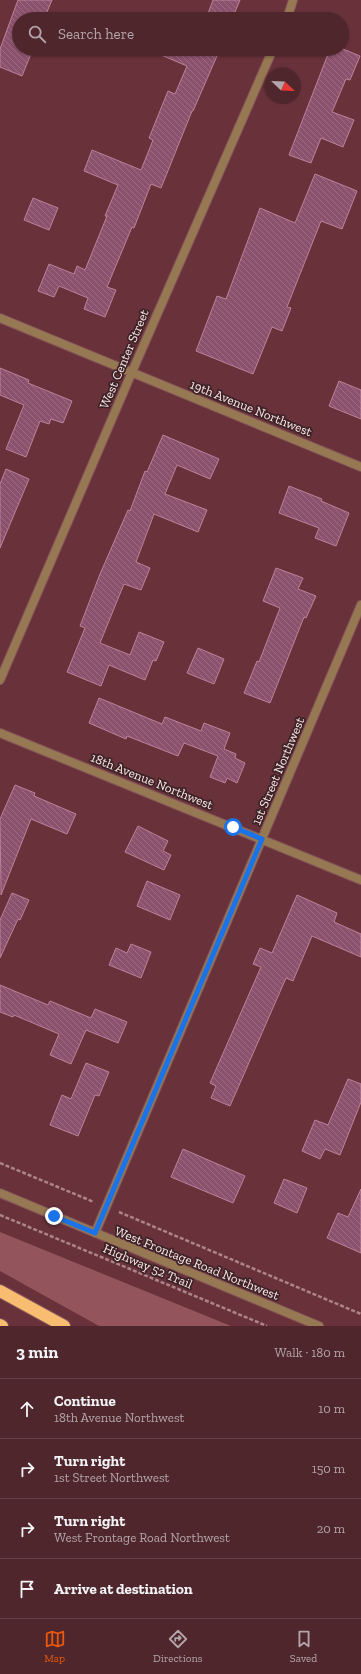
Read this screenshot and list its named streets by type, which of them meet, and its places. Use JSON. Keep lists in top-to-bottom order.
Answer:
{
  "streets": {
    "street": [
      "West Center Street",
      "19th Avenue Northwest",
      "1st Street Northwest",
      "18th Avenue Northwest",
      "West Frontage Road Northwest"
    ],
    "path": ["Highway 52 Trail"]
  },
  "crossings": [
    ["West Center Street", "19th Avenue Northwest"],
    ["1st Street Northwest", "18th Avenue Northwest"],
    ["1st Street Northwest", "West Frontage Road Northwest"]
  ],
  "north": "bottom right",
  "page": {
    "search": "Search here",
    "heading": ["3 min", "Walk · 180 m"],
    "list": [
      ["Continue", "18th Avenue Northwest", "10 m"],
      ["Turn right", "1st Street Northwest", "150 m"],
      ["Turn right", "West Frontage Road Northwest", "20 m"],
      "Arrive at destination"
    ],
    "nav": ["Map", "Directions", "Saved"]
  }
}
